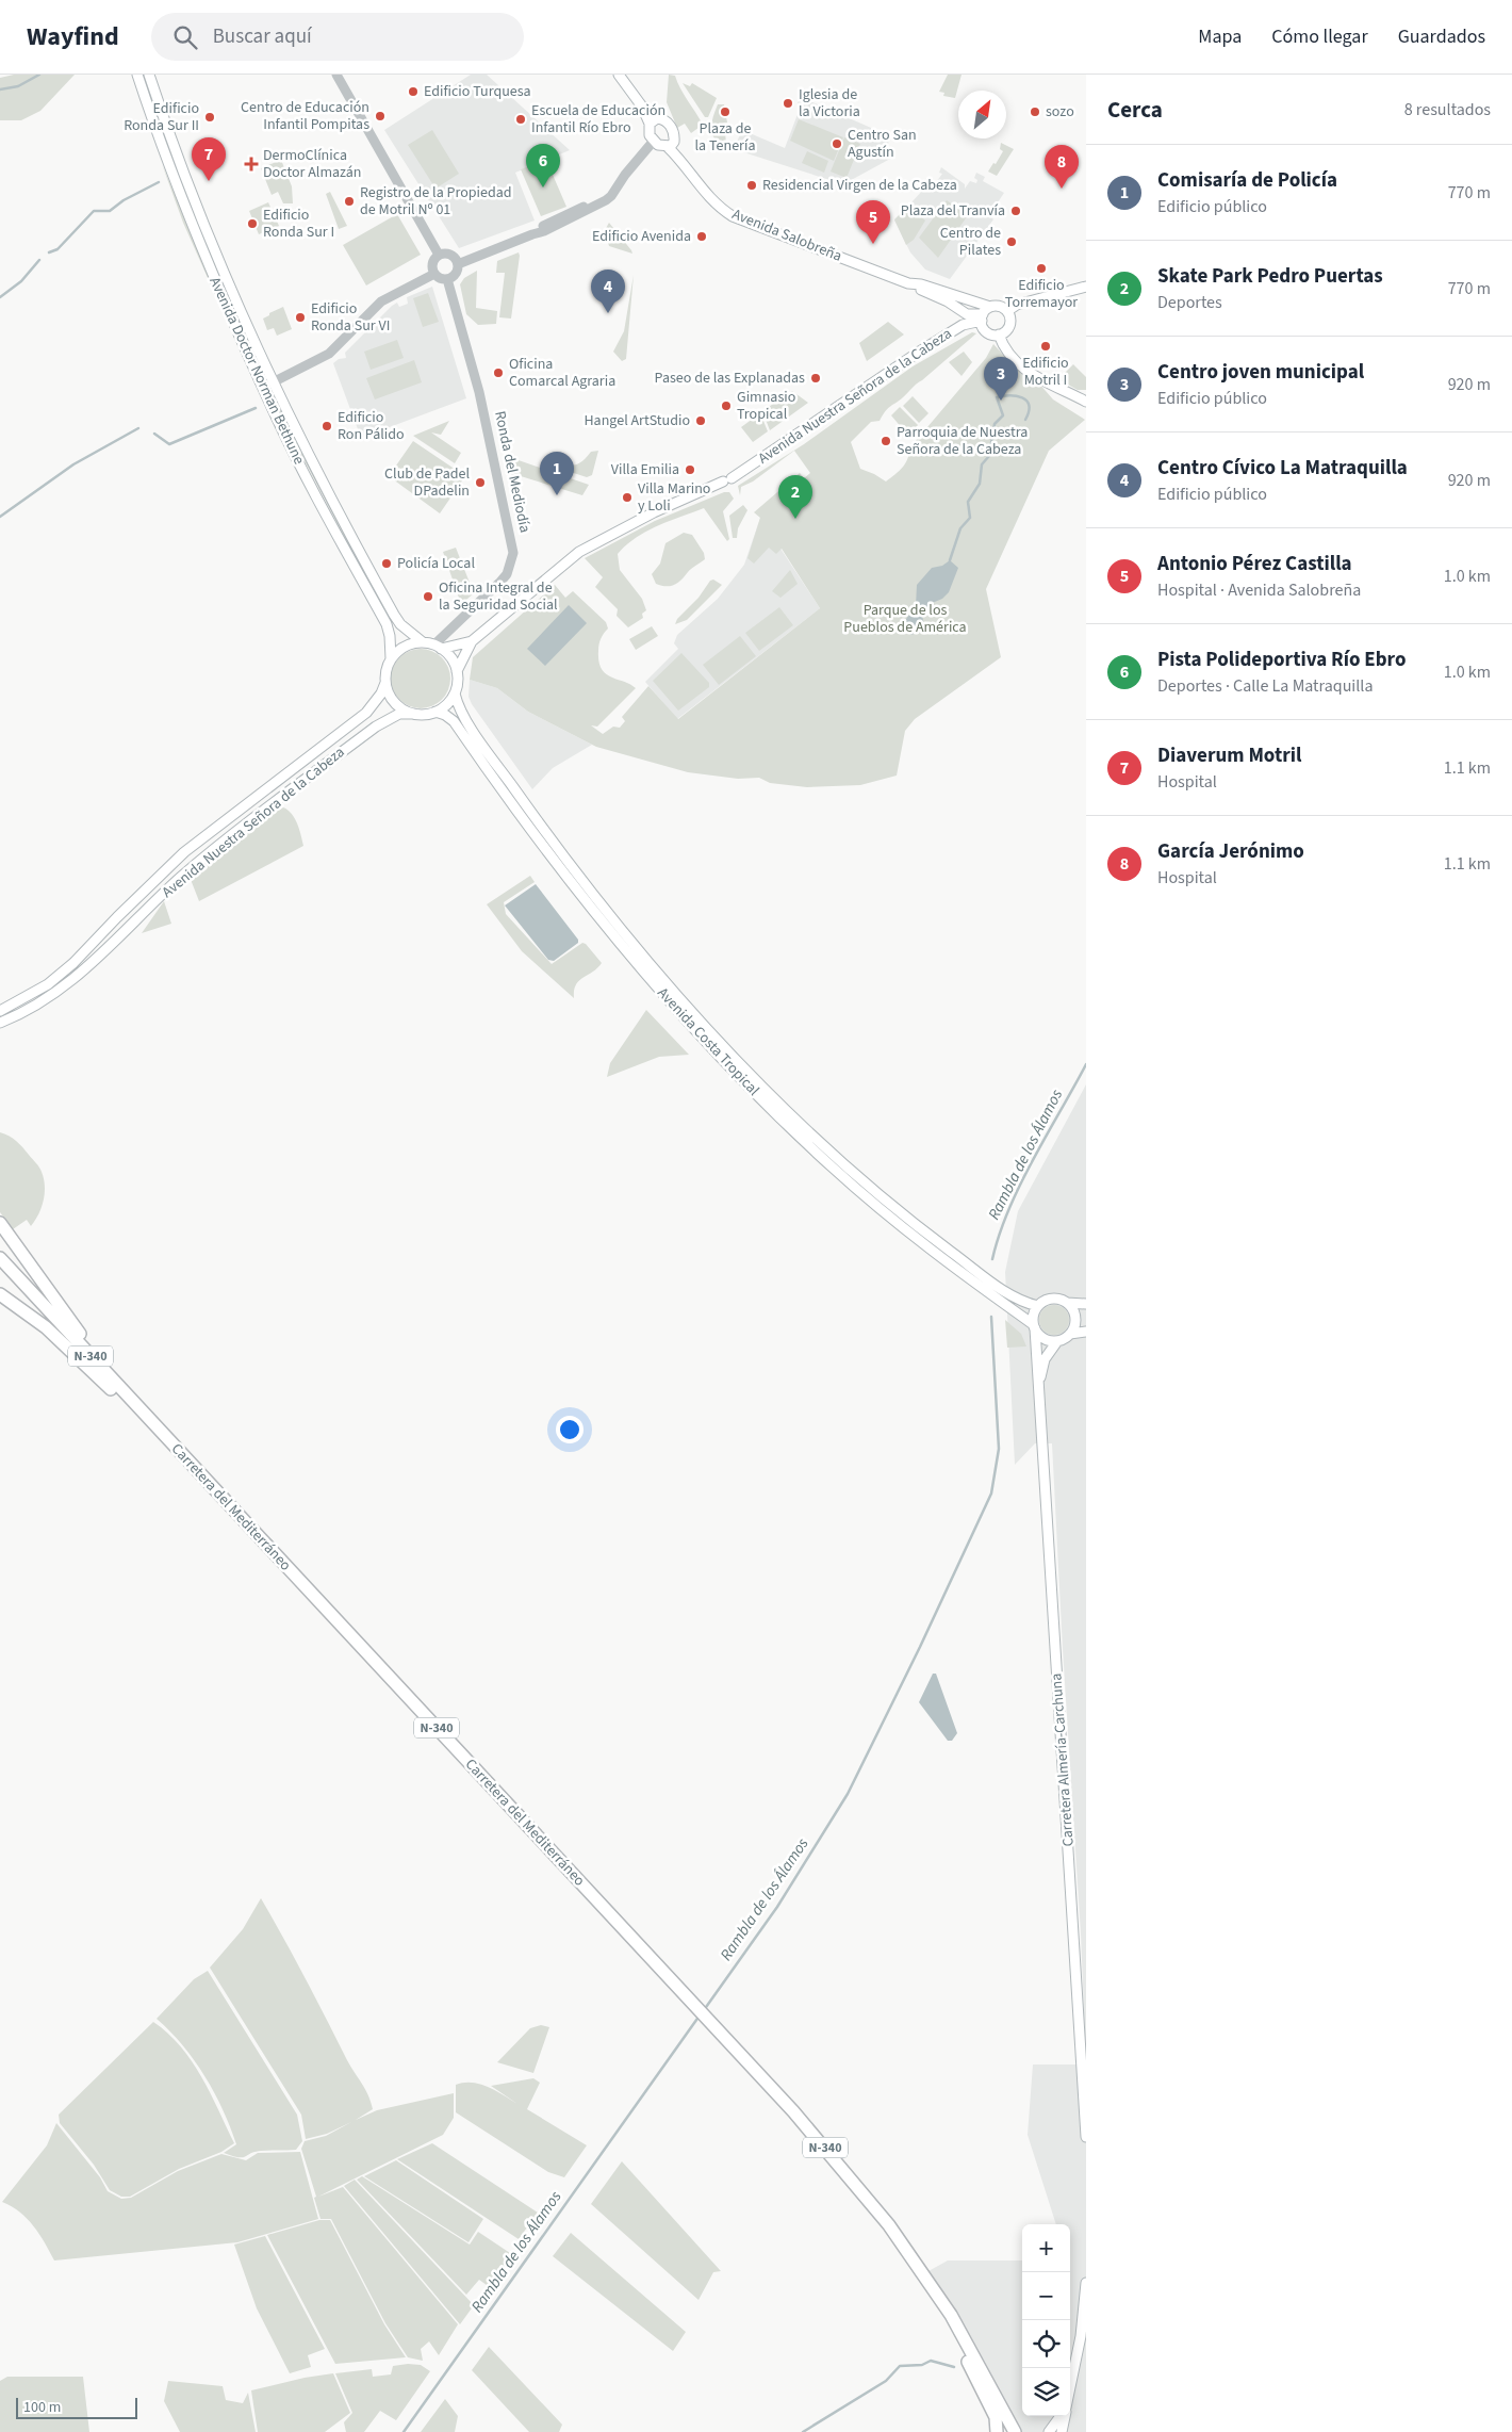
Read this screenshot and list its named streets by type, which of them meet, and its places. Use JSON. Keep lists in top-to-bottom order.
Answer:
{
  "streets": {
    "highway": ["N-340", "Carretera del Mediterráneo"],
    "main road": [
      "Avenida Salobreña",
      "Avenida Doctor Norman Bethune",
      "Avenida Nuestra Señora de la Cabeza",
      "Avenida Costa Tropical",
      "Carretera Almería-Carchuna"
    ],
    "street": ["Ronda del Mediodía"]
  },
  "crossings": [
    ["Avenida Salobreña", "Avenida Nuestra Señora de la Cabeza"],
    ["Avenida Doctor Norman Bethune", "Avenida Nuestra Señora de la Cabeza"],
    ["Avenida Doctor Norman Bethune", "Ronda del Mediodía"],
    ["Avenida Doctor Norman Bethune", "Avenida Costa Tropical"],
    ["Avenida Nuestra Señora de la Cabeza", "Ronda del Mediodía"],
    ["Avenida Nuestra Señora de la Cabeza", "Avenida Costa Tropical"],
    ["Ronda del Mediodía", "Avenida Costa Tropical"],
    ["Avenida Costa Tropical", "Carretera Almería-Carchuna"]
  ],
  "water": ["Rambla de los Álamos"],
  "parks": ["Parque de los Pueblos de América"],
  "places": {
    "other": [
      "Edificio Turquesa",
      "Iglesia de la Victoria",
      "Plaza de la Tenería",
      "sozo",
      "Centro de Educación Infantil Pompitas",
      "Edificio Ronda Sur II",
      "Escuela de Educación Infantil Río Ebro",
      "Centro San Agustín",
      "Residencial Virgen de la Cabeza",
      "Registro de la Propiedad de Motril Nº 01",
      "Plaza del Tranvía",
      "Edificio Ronda Sur I",
      "Edificio Avenida",
      "Centro de Pilates",
      "Edificio Torremayor",
      "Edificio Ronda Sur VI",
      "Edificio Motril I",
      "Oficina Comarcal Agraria",
      "Paseo de las Explanadas",
      "Gimnasio Tropical",
      "Hangel ArtStudio",
      "Edificio Ron Pálido",
      "Parroquia de Nuestra Señora de la Cabeza",
      "Villa Emilia",
      "Club de Padel DPadelin",
      "Villa Marino y Loli",
      "Policía Local",
      "Oficina Integral de la Seguridad Social"
    ],
    "health": ["DermoClínica Doctor Almazán"]
  },
  "scale_bar": "100 m",
  "north": "top right",
  "page": {
    "header": "Wayfind",
    "search": "Buscar aquí",
    "nav": ["Mapa", "Cómo llegar", "Guardados"],
    "heading": ["Cerca", "8 resultados"],
    "pins": [
      "7",
      "6",
      "8",
      "5",
      "4",
      "3",
      "1",
      "2"
    ],
    "list": [
      {
        "mark": "1",
        "name": "Comisaría de Policía",
        "note": "Edificio público",
        "value": "770 m"
      },
      {
        "mark": "2",
        "name": "Skate Park Pedro Puertas",
        "note": "Deportes",
        "value": "770 m"
      },
      {
        "mark": "3",
        "name": "Centro joven municipal",
        "note": "Edificio público",
        "value": "920 m"
      },
      {
        "mark": "4",
        "name": "Centro Cívico La Matraquilla",
        "note": "Edificio público",
        "value": "920 m"
      },
      {
        "mark": "5",
        "name": "Antonio Pérez Castilla",
        "note": "Hospital · Avenida Salobreña",
        "value": "1.0 km"
      },
      {
        "mark": "6",
        "name": "Pista Polideportiva Río Ebro",
        "note": "Deportes · Calle La Matraquilla",
        "value": "1.0 km"
      },
      {
        "mark": "7",
        "name": "Diaverum Motril",
        "note": "Hospital",
        "value": "1.1 km"
      },
      {
        "mark": "8",
        "name": "García Jerónimo",
        "note": "Hospital",
        "value": "1.1 km"
      }
    ],
    "map_buttons": ["+", "−"],
    "scale": "100 m"
  }
}
